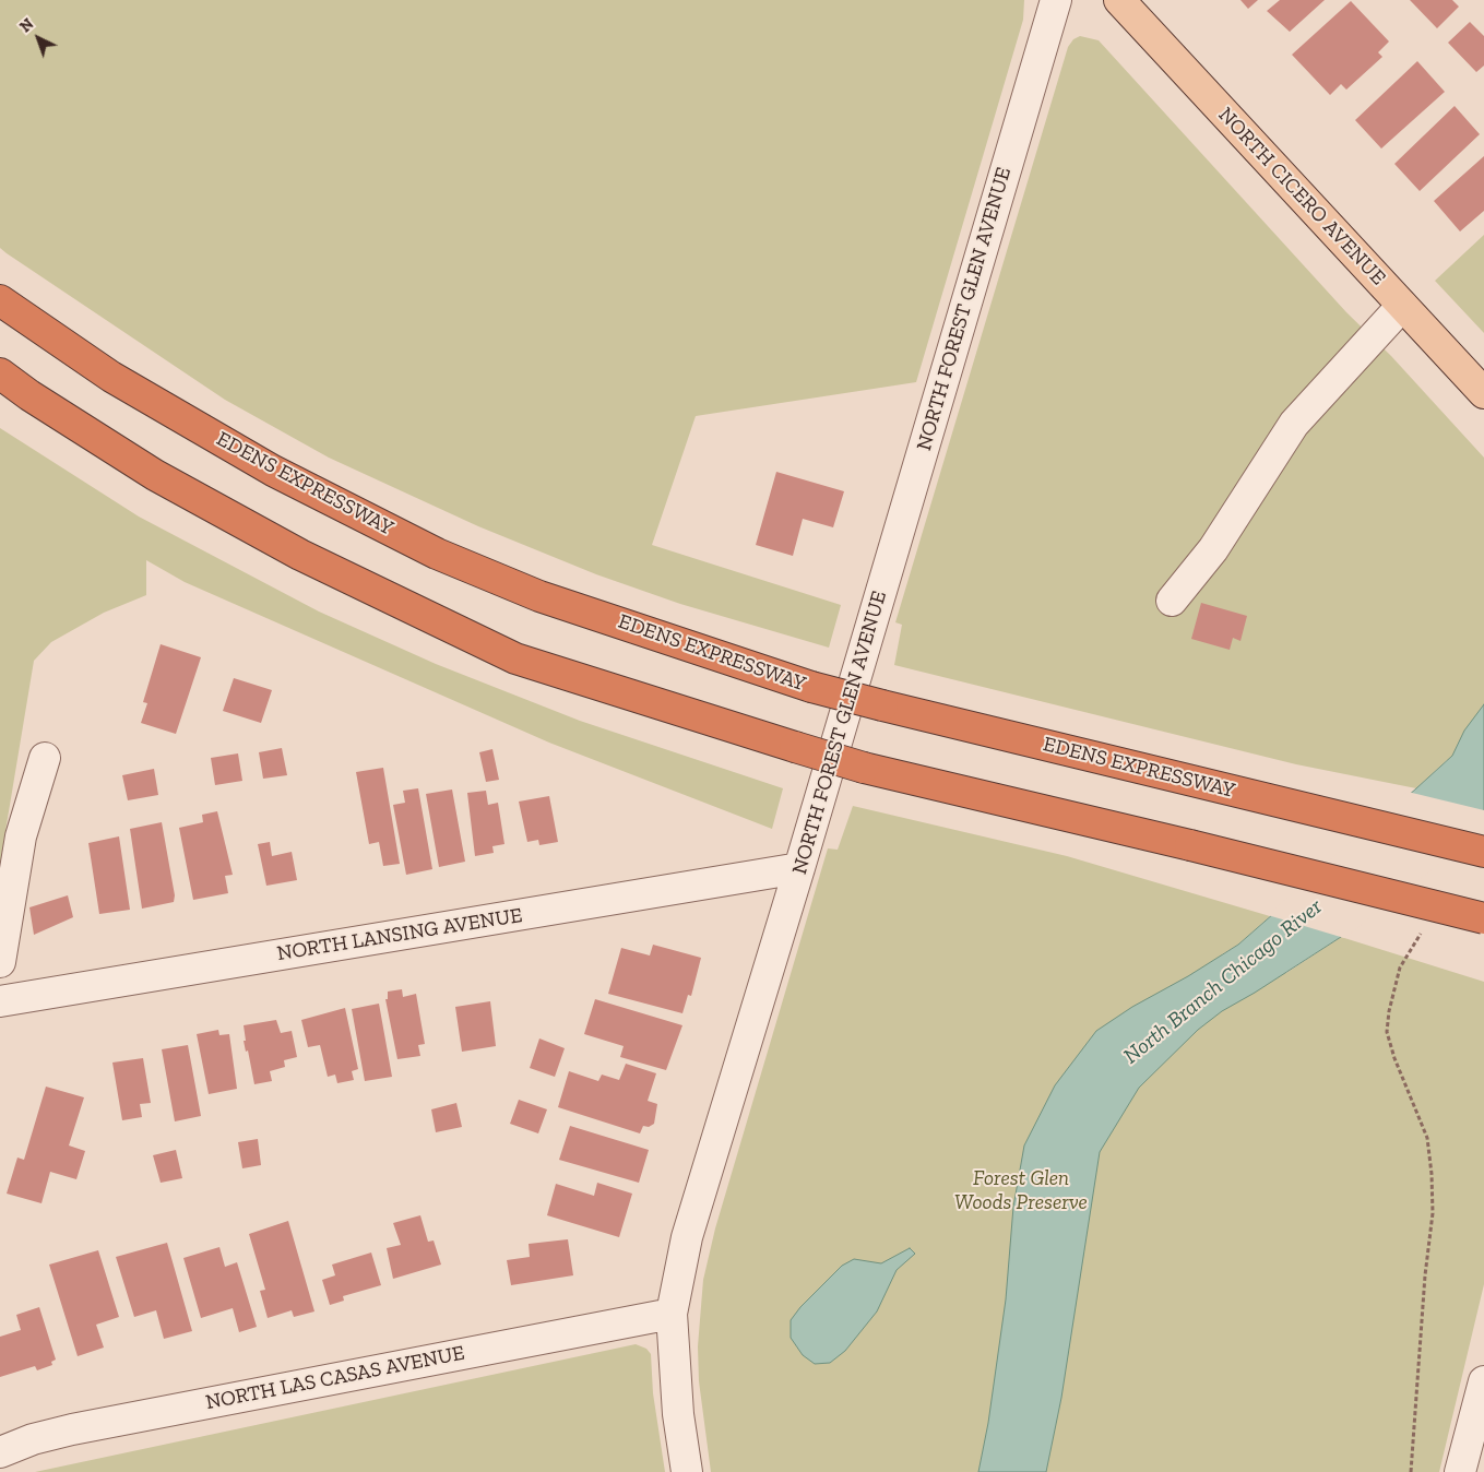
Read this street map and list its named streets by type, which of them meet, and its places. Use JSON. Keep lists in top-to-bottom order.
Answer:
{
  "streets": {
    "highway": ["EDENS EXPRESSWAY"],
    "main road": ["NORTH CICERO AVENUE"],
    "street": ["NORTH FOREST GLEN AVENUE", "NORTH LANSING AVENUE", "NORTH LAS CASAS AVENUE"]
  },
  "crossings": [
    ["NORTH FOREST GLEN AVENUE", "NORTH LANSING AVENUE"],
    ["NORTH FOREST GLEN AVENUE", "NORTH LAS CASAS AVENUE"]
  ],
  "water": ["North Branch Chicago River"],
  "parks": ["Forest Glen Woods Preserve"],
  "north": "top left"
}
